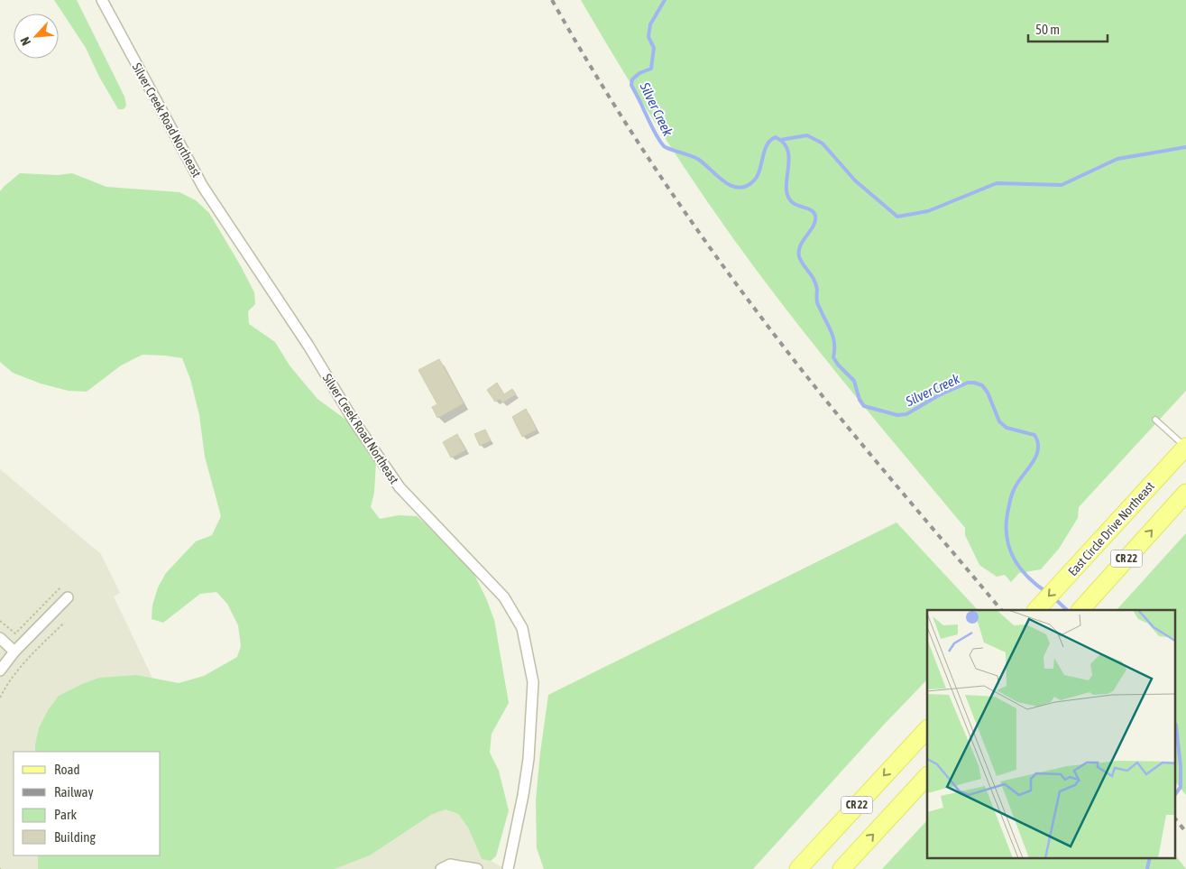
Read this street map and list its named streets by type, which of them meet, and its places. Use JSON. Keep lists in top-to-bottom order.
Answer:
{
  "streets": {
    "main road": ["East Circle Drive Northeast", "CR 22"],
    "street": ["Silver Creek Road Northeast"]
  },
  "water": ["Silver Creek"],
  "legend": [
    "Road",
    "Railway",
    "Park",
    "Building"
  ],
  "scale_bar": "50 m",
  "north": "bottom left"
}
